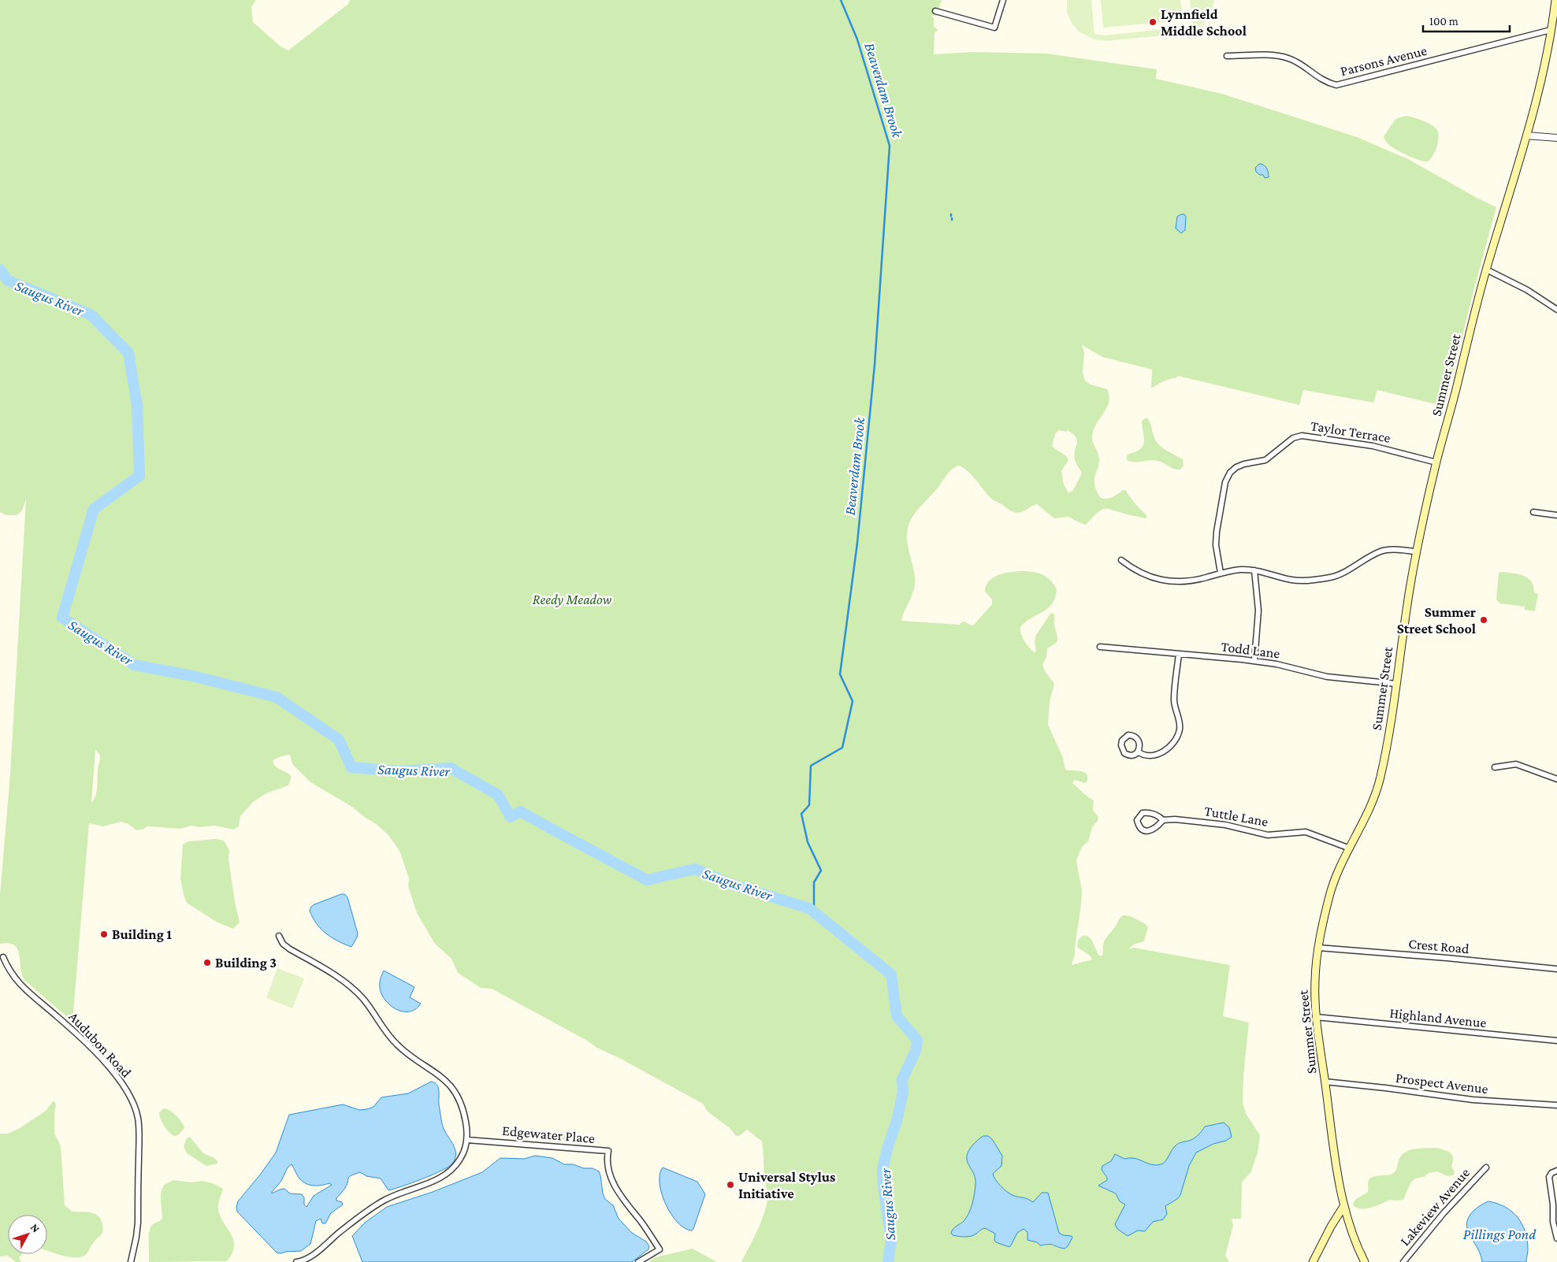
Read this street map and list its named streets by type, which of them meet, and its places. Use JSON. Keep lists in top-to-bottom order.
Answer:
{
  "streets": {
    "main road": ["Summer Street"],
    "street": [
      "Parsons Avenue",
      "Taylor Terrace",
      "Todd Lane",
      "Tuttle Lane",
      "Crest Road",
      "Highland Avenue",
      "Audubon Road",
      "Prospect Avenue",
      "Edgewater Place",
      "Lakeview Avenue"
    ]
  },
  "crossings": [
    ["Parsons Avenue", "Summer Street"],
    ["Summer Street", "Taylor Terrace"],
    ["Summer Street", "Todd Lane"],
    ["Summer Street", "Tuttle Lane"],
    ["Summer Street", "Crest Road"],
    ["Summer Street", "Highland Avenue"],
    ["Summer Street", "Prospect Avenue"]
  ],
  "water": ["Beaverdam Brook", "Saugus River", "Pillings Pond"],
  "parks": ["Reedy Meadow"],
  "places": [
    "Lynnfield Middle School",
    "Summer Street School",
    "Building 1",
    "Building 3",
    "Universal Stylus Initiative"
  ],
  "scale_bar": "100 m",
  "north": "top right"
}
